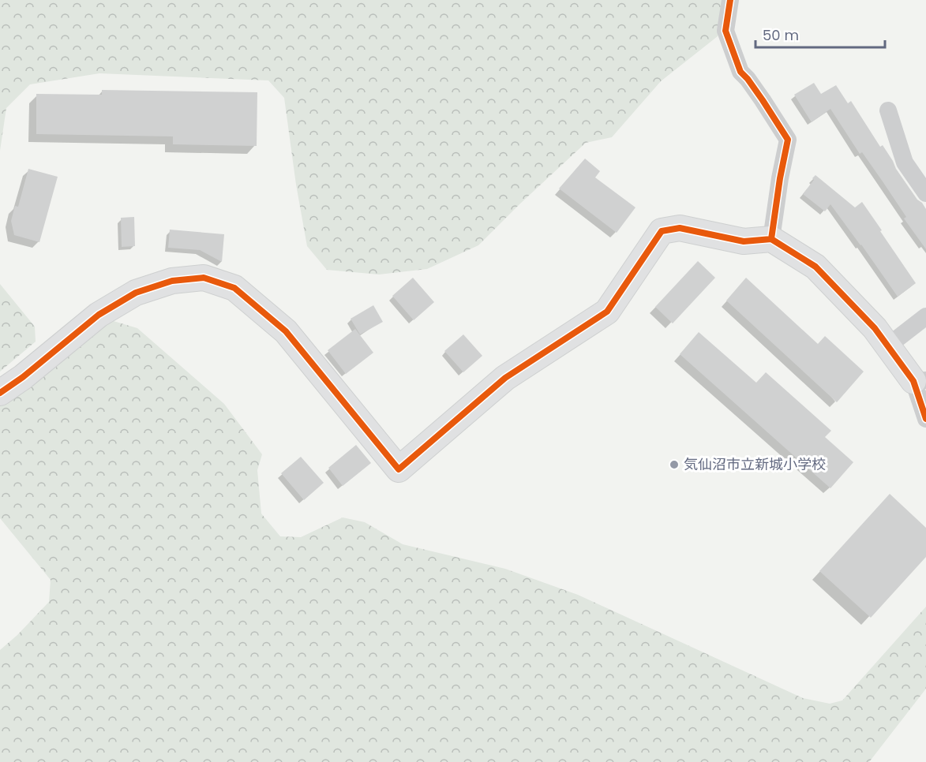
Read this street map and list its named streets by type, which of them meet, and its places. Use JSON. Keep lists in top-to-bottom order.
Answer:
{
  "places": ["気仙沼市立新城小学校"],
  "scale_bar": "50 m"
}
